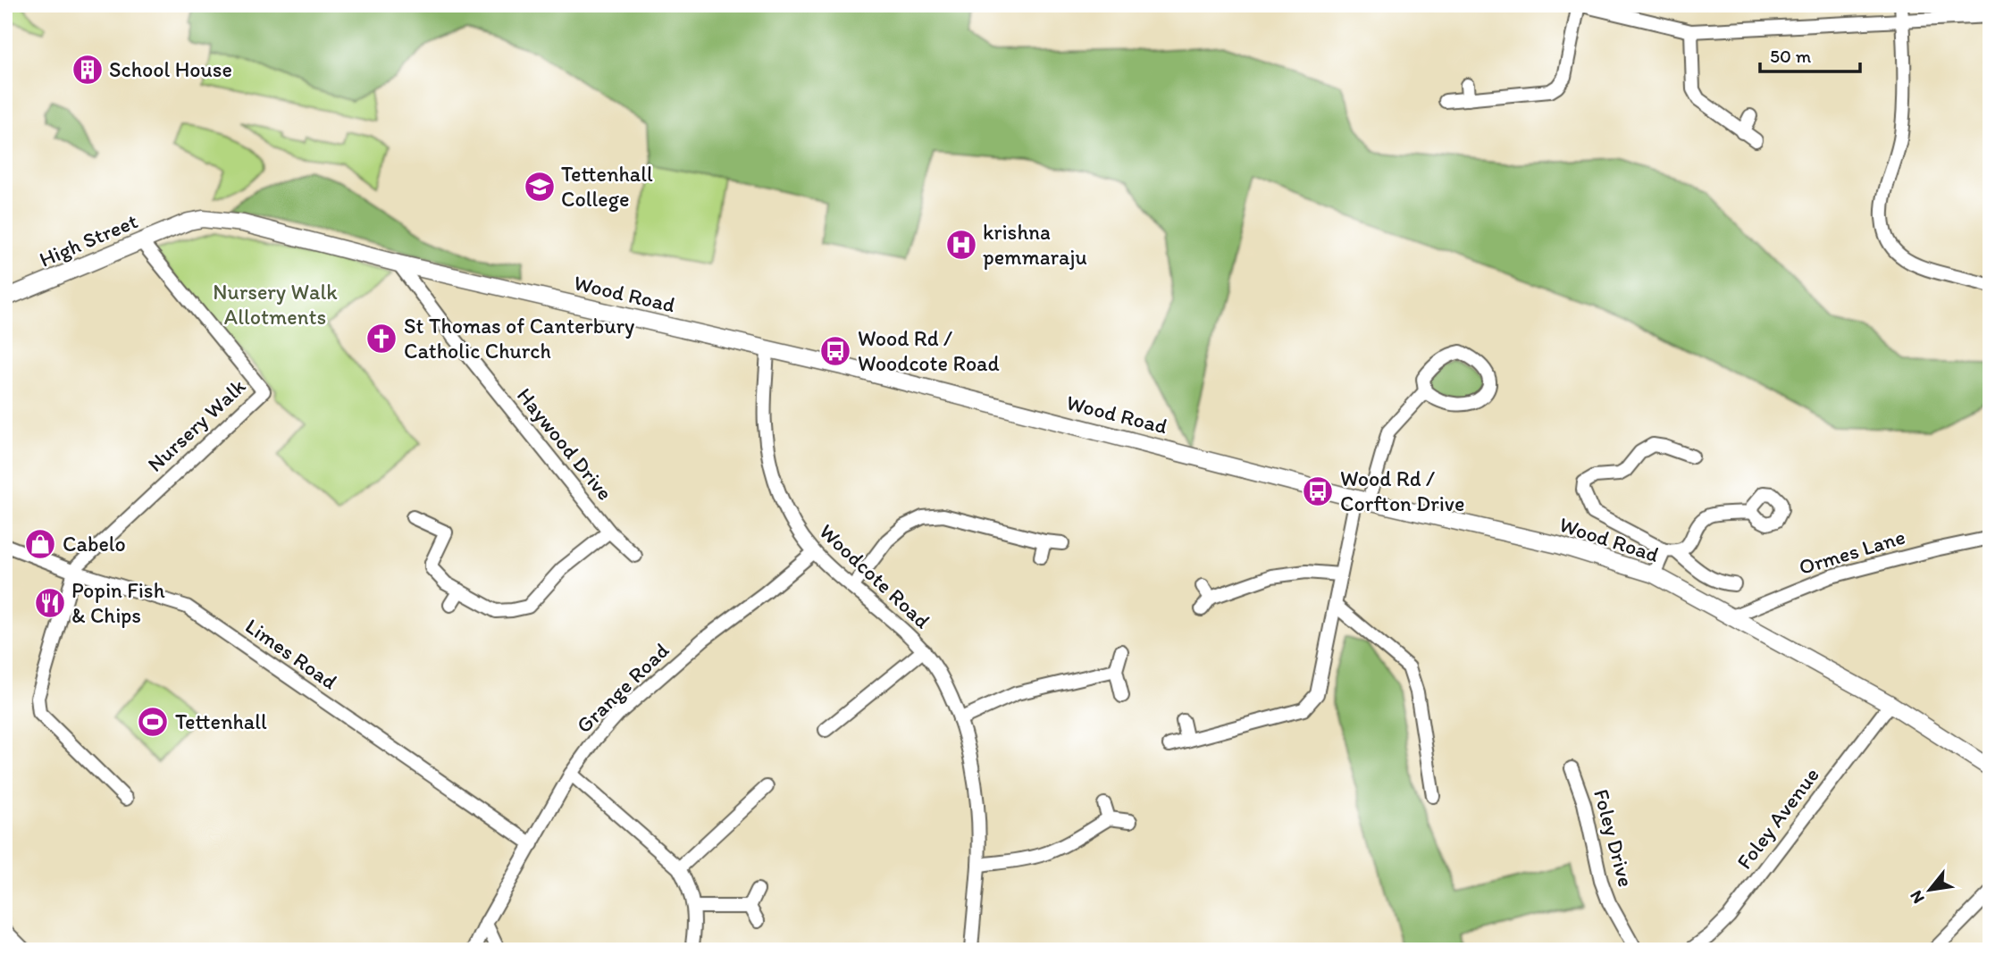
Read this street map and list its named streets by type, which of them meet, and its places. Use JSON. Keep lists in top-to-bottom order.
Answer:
{
  "streets": {
    "street": [
      "High Street",
      "Wood Road",
      "Nursery Walk",
      "Haywood Drive",
      "Ormes Lane",
      "Woodcote Road",
      "Limes Road",
      "Grange Road",
      "Foley Avenue",
      "Foley Drive"
    ]
  },
  "crossings": [
    ["High Street", "Wood Road"],
    ["High Street", "Nursery Walk"],
    ["Wood Road", "Haywood Drive"],
    ["Wood Road", "Ormes Lane"],
    ["Wood Road", "Woodcote Road"],
    ["Wood Road", "Foley Avenue"],
    ["Nursery Walk", "Limes Road"],
    ["Woodcote Road", "Grange Road"],
    ["Limes Road", "Grange Road"]
  ],
  "parks": ["Nursery Walk Allotments"],
  "places": {
    "building": ["School House"],
    "school or university": ["Tettenhall College"],
    "hospital": ["krishna pemmaraju"],
    "church": ["St Thomas of Canterbury Catholic Church"],
    "bus stop": ["Wood Rd / Woodcote Road", "Wood Rd / Corfton Drive"],
    "shop": ["Cabelo"],
    "restaurant": ["Popin Fish & Chips"],
    "sports": ["Tettenhall"]
  },
  "scale_bar": "50 m",
  "north": "bottom left"
}
